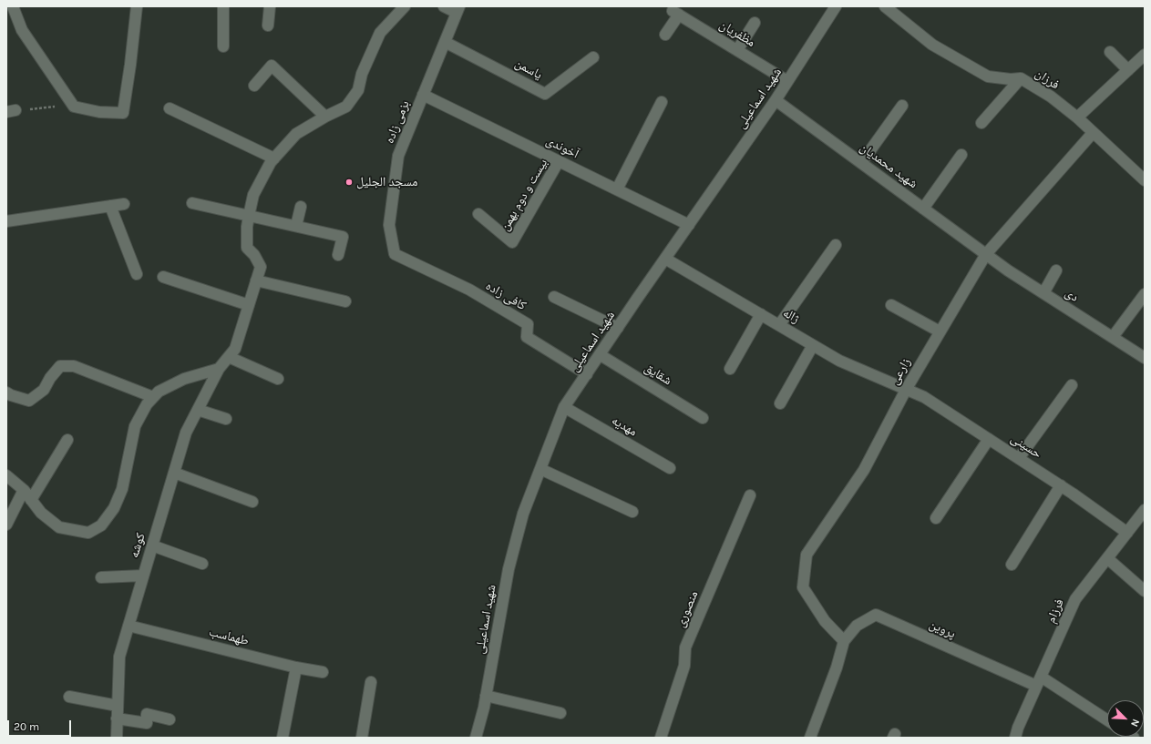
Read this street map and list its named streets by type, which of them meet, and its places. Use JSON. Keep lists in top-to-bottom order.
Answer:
{
  "streets": {
    "street": [
      "مظفریان",
      "یاسمن",
      "فرزان",
      "شهید اسماعیلی",
      "بزمی زاده",
      "آخوندی",
      "شهید محمدیان",
      "بیست و دوم بهمن",
      "دی",
      "کافی زاده",
      "ژاله",
      "زارعی",
      "شقایق",
      "مهدیه",
      "حسینی",
      "کوشه",
      "منصوری",
      "فرزام",
      "پروین",
      "طهماسب"
    ]
  },
  "crossings": [
    ["مظفریان", "شهید اسماعیلی"],
    ["یاسمن", "بزمی زاده"],
    ["فرزان", "زارعی"],
    ["شهید اسماعیلی", "آخوندی"],
    ["شهید اسماعیلی", "شهید محمدیان"],
    ["شهید اسماعیلی", "کافی زاده"],
    ["شهید اسماعیلی", "ژاله"],
    ["شهید اسماعیلی", "شقایق"],
    ["شهید اسماعیلی", "مهدیه"],
    ["بزمی زاده", "آخوندی"],
    ["بزمی زاده", "کافی زاده"],
    ["آخوندی", "بیست و دوم بهمن"],
    ["شهید محمدیان", "دی"],
    ["شهید محمدیان", "زارعی"],
    ["دی", "زارعی"],
    ["ژاله", "زارعی"],
    ["ژاله", "حسینی"],
    ["زارعی", "حسینی"],
    ["زارعی", "پروین"],
    ["حسینی", "فرزام"],
    ["کوشه", "طهماسب"],
    ["فرزام", "پروین"]
  ],
  "places": ["مسجد الجلیل"],
  "scale_bar": "20 m",
  "north": "bottom right"
}
